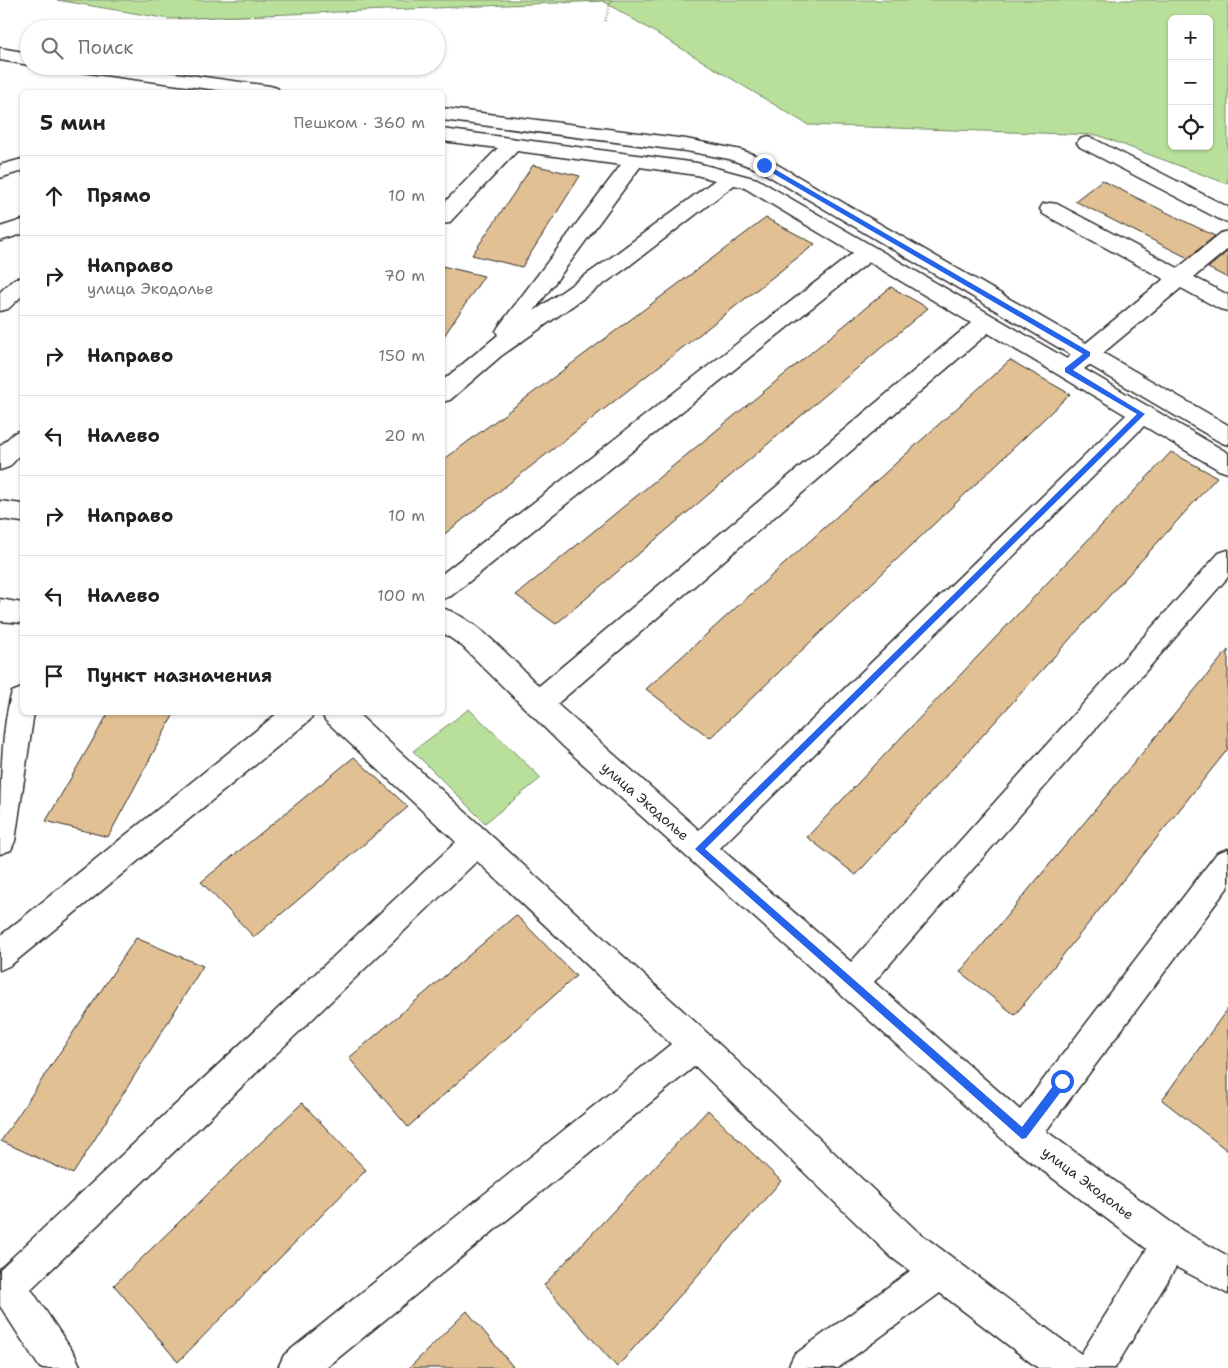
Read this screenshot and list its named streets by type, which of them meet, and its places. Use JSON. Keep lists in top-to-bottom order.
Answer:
{
  "streets": {
    "street": ["улица Экодолье"]
  },
  "page": {
    "map_buttons": ["+", "−"],
    "search": "Поиск",
    "heading": ["5 мин", "Пешком · 360 m"],
    "list": [
      ["Прямо", "10 m"],
      ["Направо", "улица Экодолье", "70 m"],
      ["Направо", "150 m"],
      ["Налево", "20 m"],
      ["Направо", "10 m"],
      ["Налево", "100 m"],
      "Пункт назначения"
    ]
  }
}
